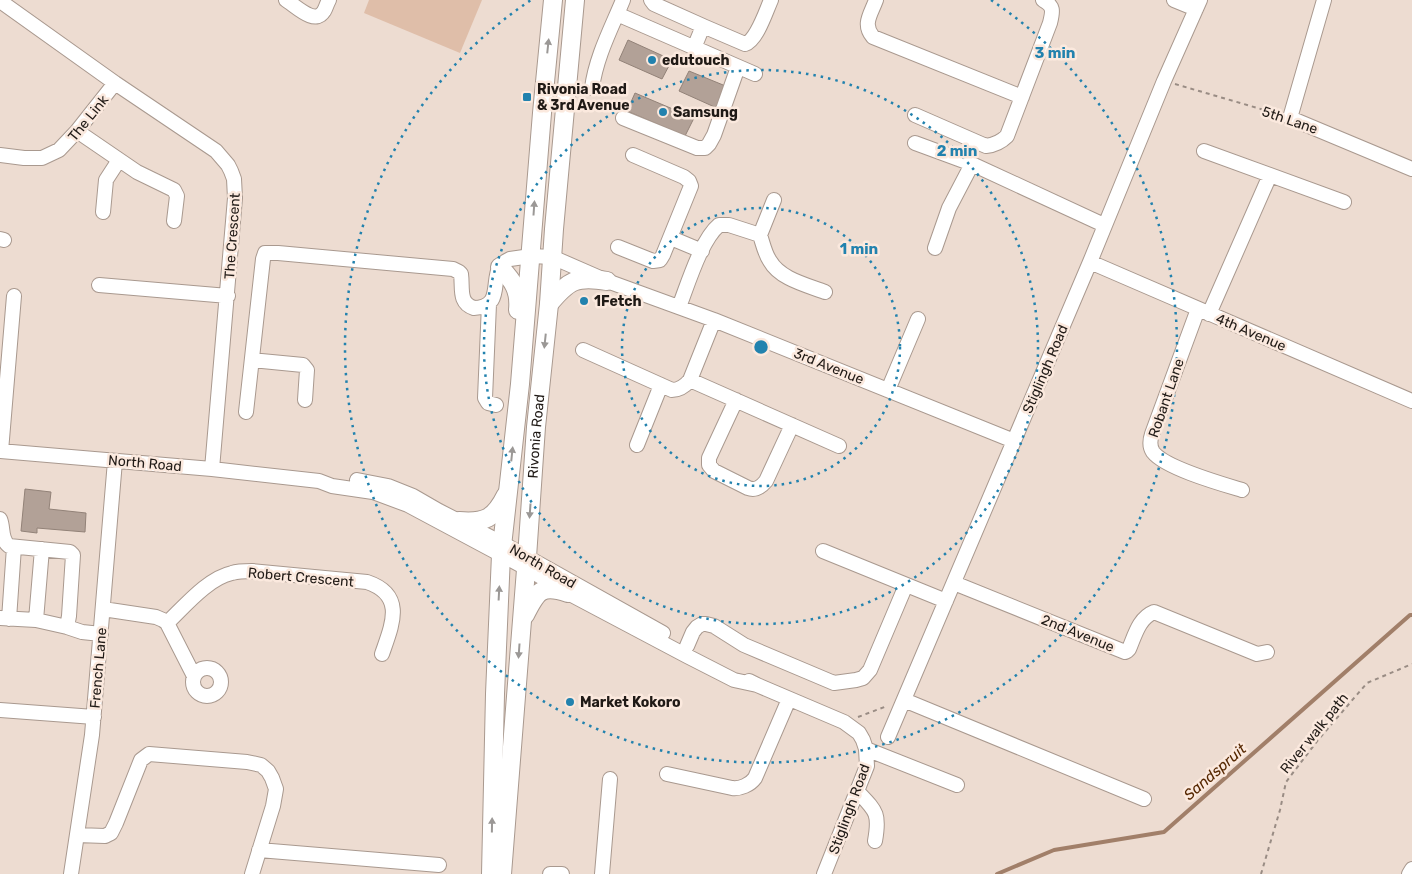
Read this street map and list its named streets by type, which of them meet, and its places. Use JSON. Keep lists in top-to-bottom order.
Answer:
{
  "streets": {
    "main road": ["Rivonia Road"],
    "street": [
      "The Link",
      "5th Lane",
      "The Crescent",
      "4th Avenue",
      "3rd Avenue",
      "Stiglingh Road",
      "Robant Lane",
      "North Road",
      "Robert Crescent",
      "2nd Avenue",
      "French Lane"
    ],
    "path": ["River walk path"]
  },
  "crossings": [
    ["The Link", "The Crescent"],
    ["5th Lane", "Stiglingh Road"],
    ["The Crescent", "North Road"],
    ["4th Avenue", "Stiglingh Road"],
    ["4th Avenue", "Robant Lane"],
    ["3rd Avenue", "Stiglingh Road"],
    ["3rd Avenue", "Rivonia Road"],
    ["Stiglingh Road", "North Road"],
    ["Stiglingh Road", "2nd Avenue"],
    ["Rivonia Road", "North Road"],
    ["North Road", "French Lane"]
  ],
  "water": ["Sandspruit"],
  "places": {
    "other": [
      "edutouch",
      "Samsung",
      "1Fetch",
      "Market Kokoro"
    ],
    "transit": ["Rivonia Road & 3rd Avenue"]
  },
  "rings": ["3 min", "2 min", "1 min"]
}
